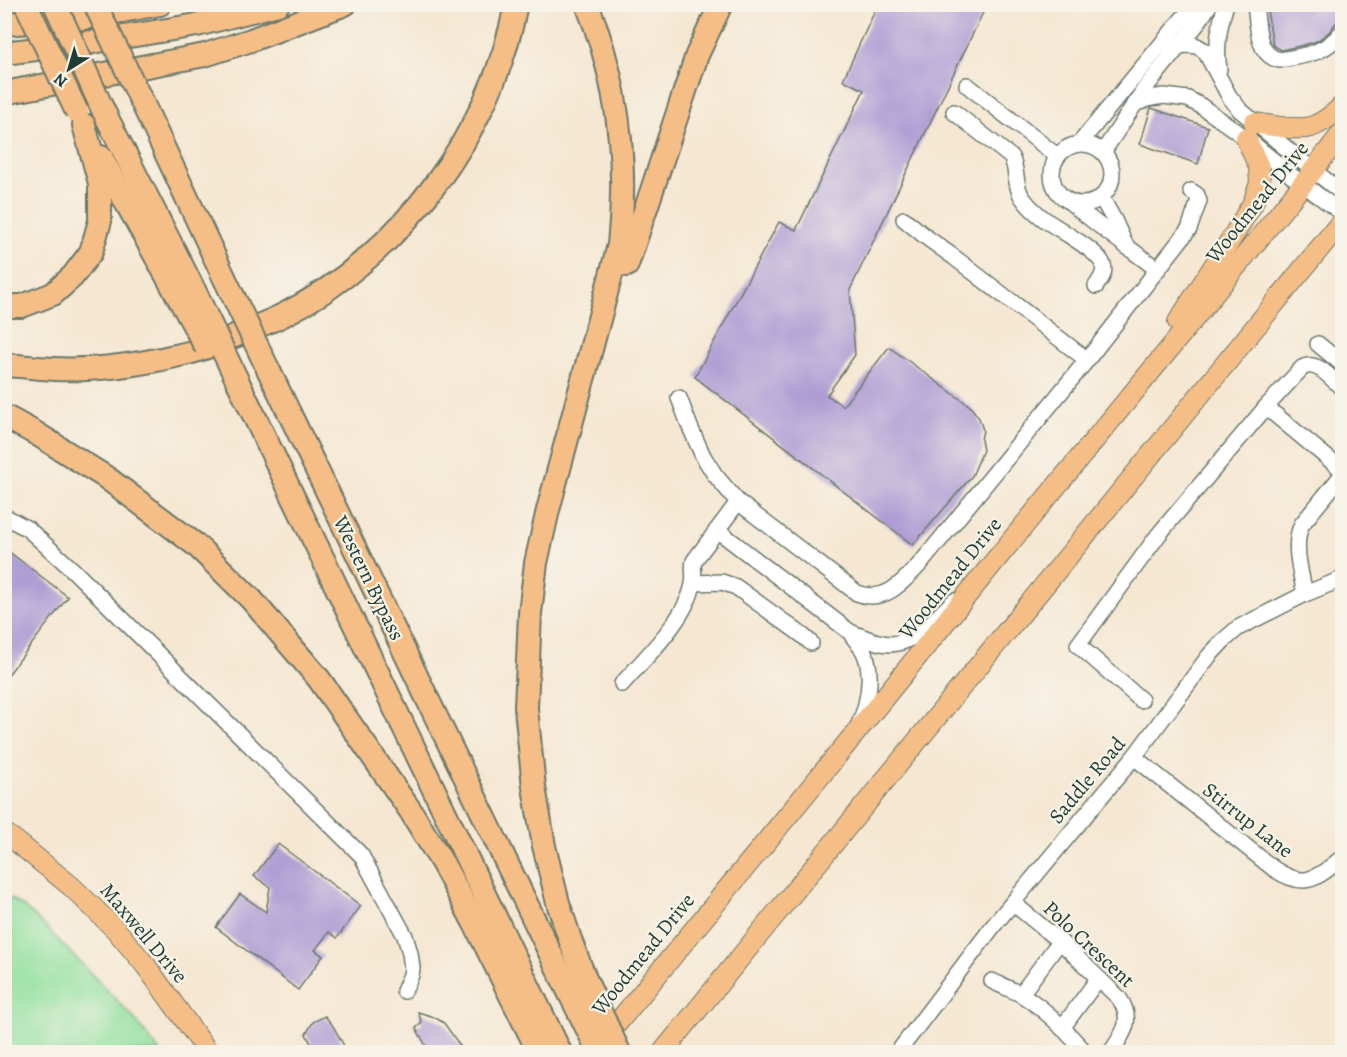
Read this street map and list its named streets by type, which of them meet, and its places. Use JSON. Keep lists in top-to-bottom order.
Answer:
{
  "streets": {
    "highway": ["Western Bypass"],
    "main road": ["Woodmead Drive", "Maxwell Drive"],
    "street": ["Saddle Road", "Stirrup Lane", "Polo Crescent"]
  },
  "crossings": [
    ["Saddle Road", "Stirrup Lane"],
    ["Saddle Road", "Polo Crescent"]
  ],
  "north": "bottom left"
}
